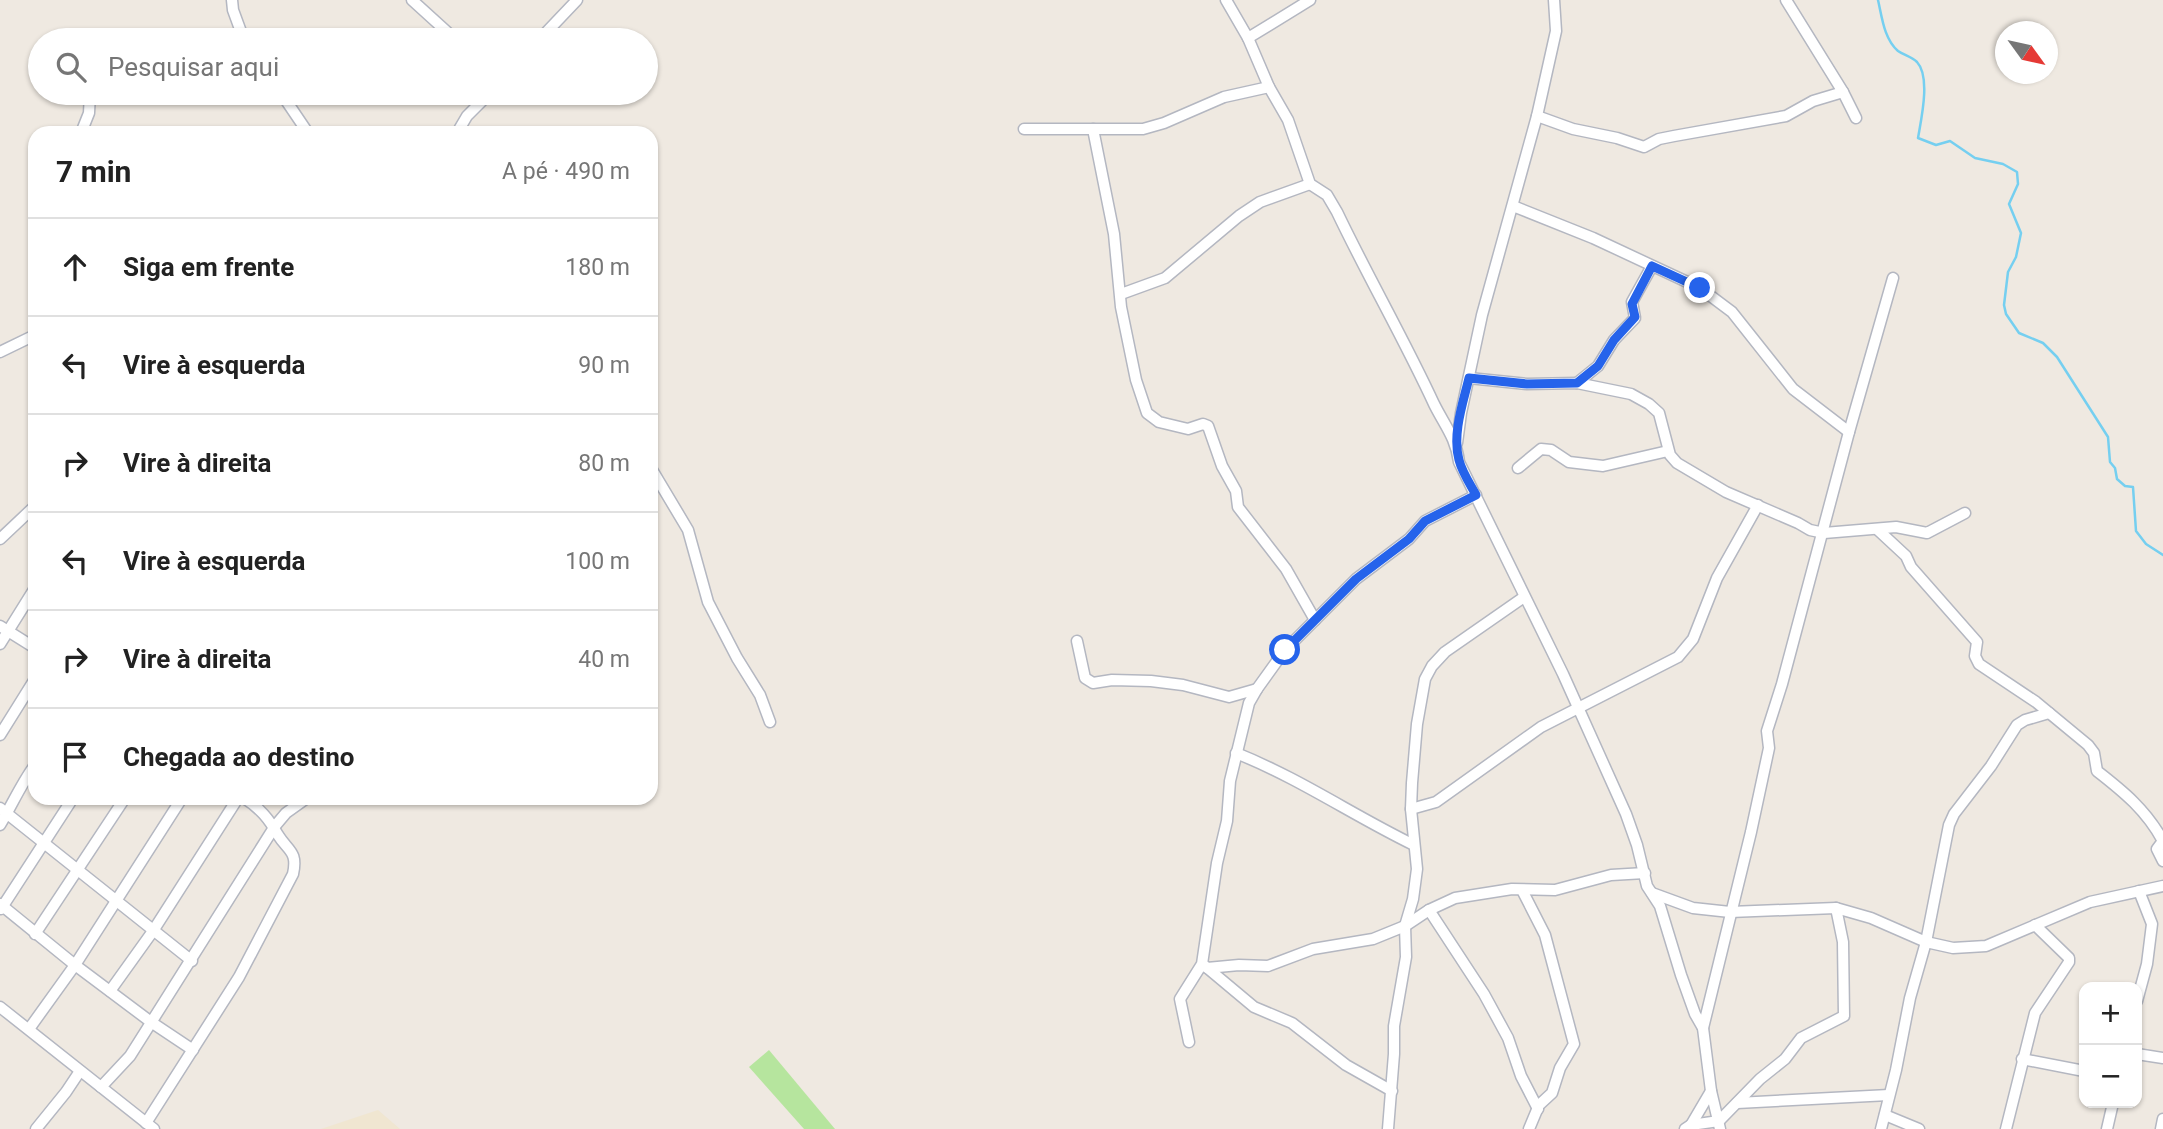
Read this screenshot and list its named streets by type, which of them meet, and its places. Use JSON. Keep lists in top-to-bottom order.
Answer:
{
  "north": "bottom right",
  "page": {
    "search": "Pesquisar aqui",
    "heading": ["7 min", "A pé · 490 m"],
    "list": [
      ["Siga em frente", "180 m"],
      ["Vire à esquerda", "90 m"],
      ["Vire à direita", "80 m"],
      ["Vire à esquerda", "100 m"],
      ["Vire à direita", "40 m"],
      "Chegada ao destino"
    ],
    "map_buttons": ["+", "−"]
  }
}
